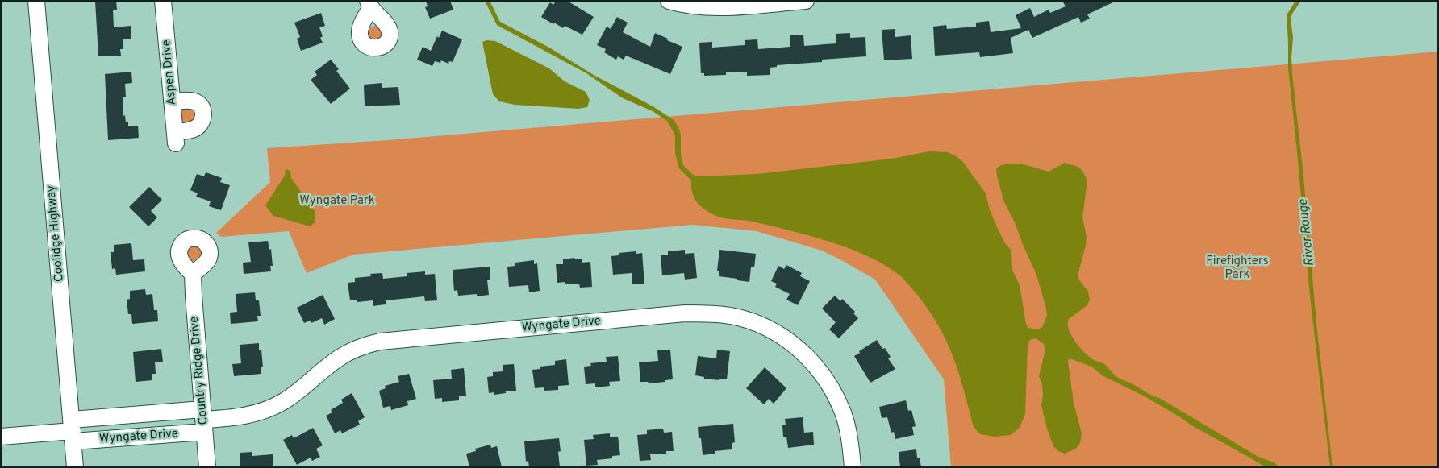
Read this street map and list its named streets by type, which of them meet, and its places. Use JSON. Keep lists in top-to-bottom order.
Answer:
{
  "streets": {
    "street": [
      "Aspen Drive",
      "Coolidge Highway",
      "Wyngate Drive",
      "Country Ridge Drive"
    ]
  },
  "crossings": [
    ["Coolidge Highway", "Wyngate Drive"],
    ["Wyngate Drive", "Country Ridge Drive"]
  ],
  "water": ["River Rouge"],
  "parks": ["Wyngate Park", "Firefighters Park"]
}
